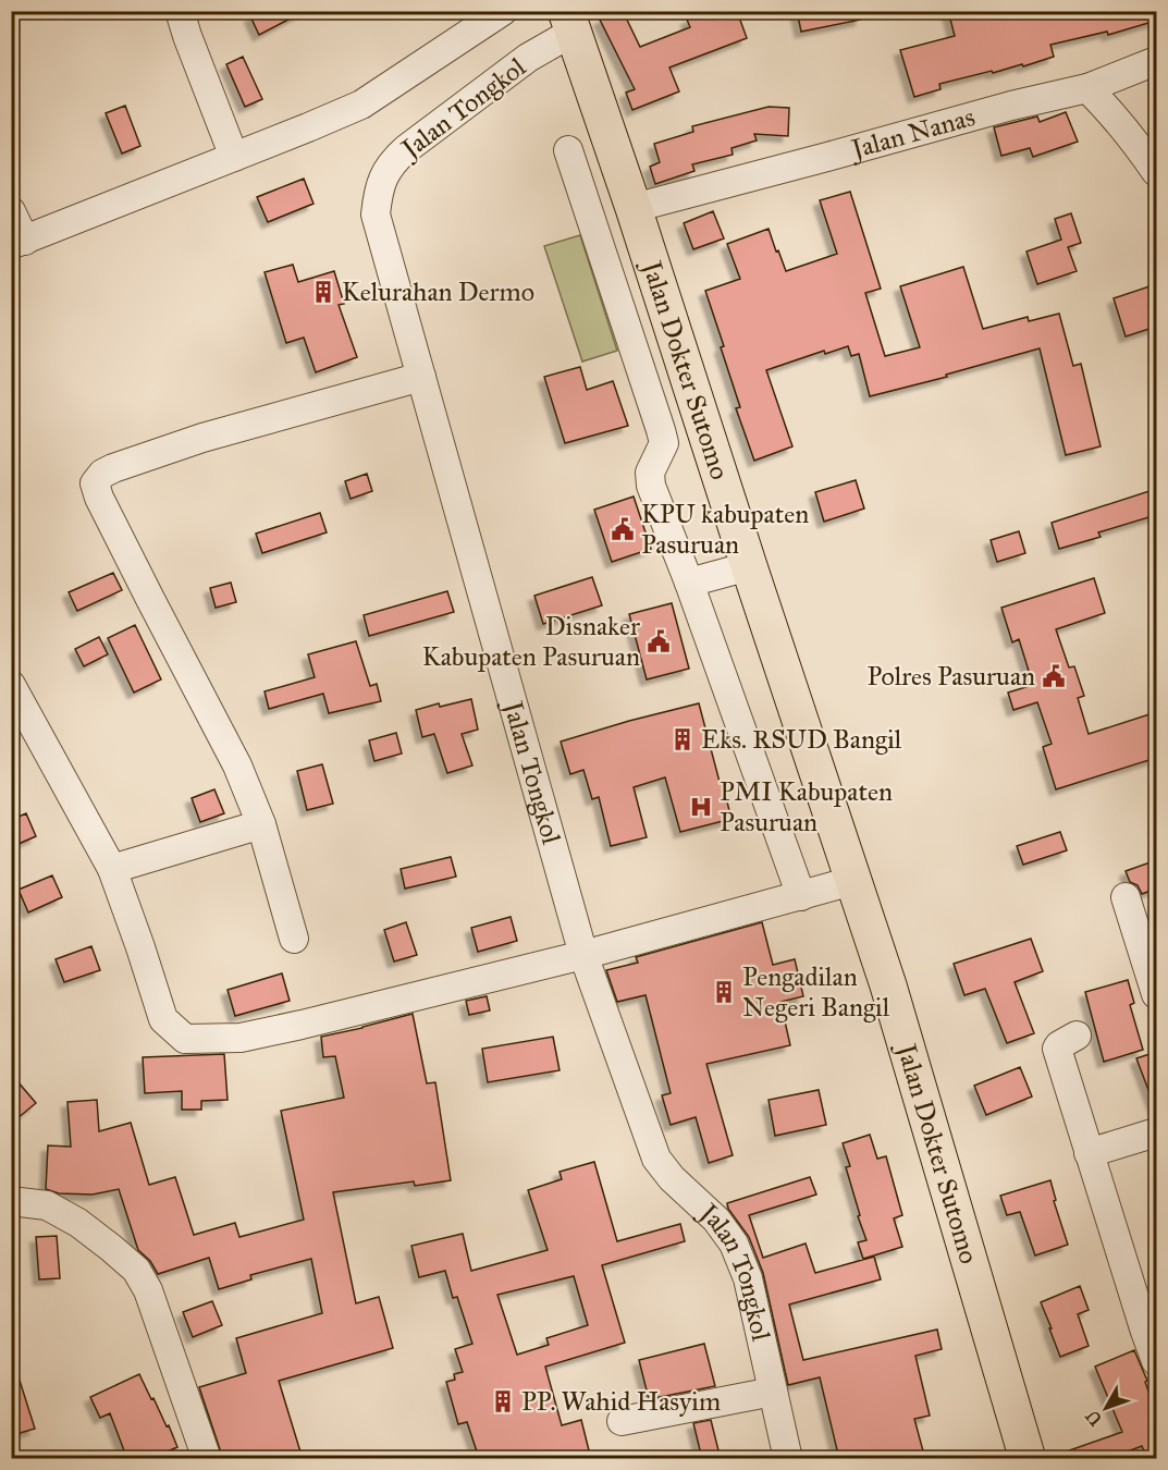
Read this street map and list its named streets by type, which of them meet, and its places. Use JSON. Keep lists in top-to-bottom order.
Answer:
{
  "streets": {
    "highway": ["Jalan Dokter Sutomo"],
    "street": ["Jalan Tongkol", "Jalan Nanas"]
  },
  "crossings": [
    ["Jalan Tongkol", "Jalan Dokter Sutomo"],
    ["Jalan Nanas", "Jalan Dokter Sutomo"]
  ],
  "places": {
    "building": [
      "Kelurahan Dermo",
      "Eks. RSUD Bangil",
      "Pengadilan Negeri Bangil",
      "PP. Wahid Hasyim"
    ],
    "public building": ["KPU kabupaten Pasuruan", "Disnaker Kabupaten Pasuruan", "Polres Pasuruan"],
    "hospital": ["PMI Kabupaten Pasuruan"]
  },
  "north": "bottom left"
}
